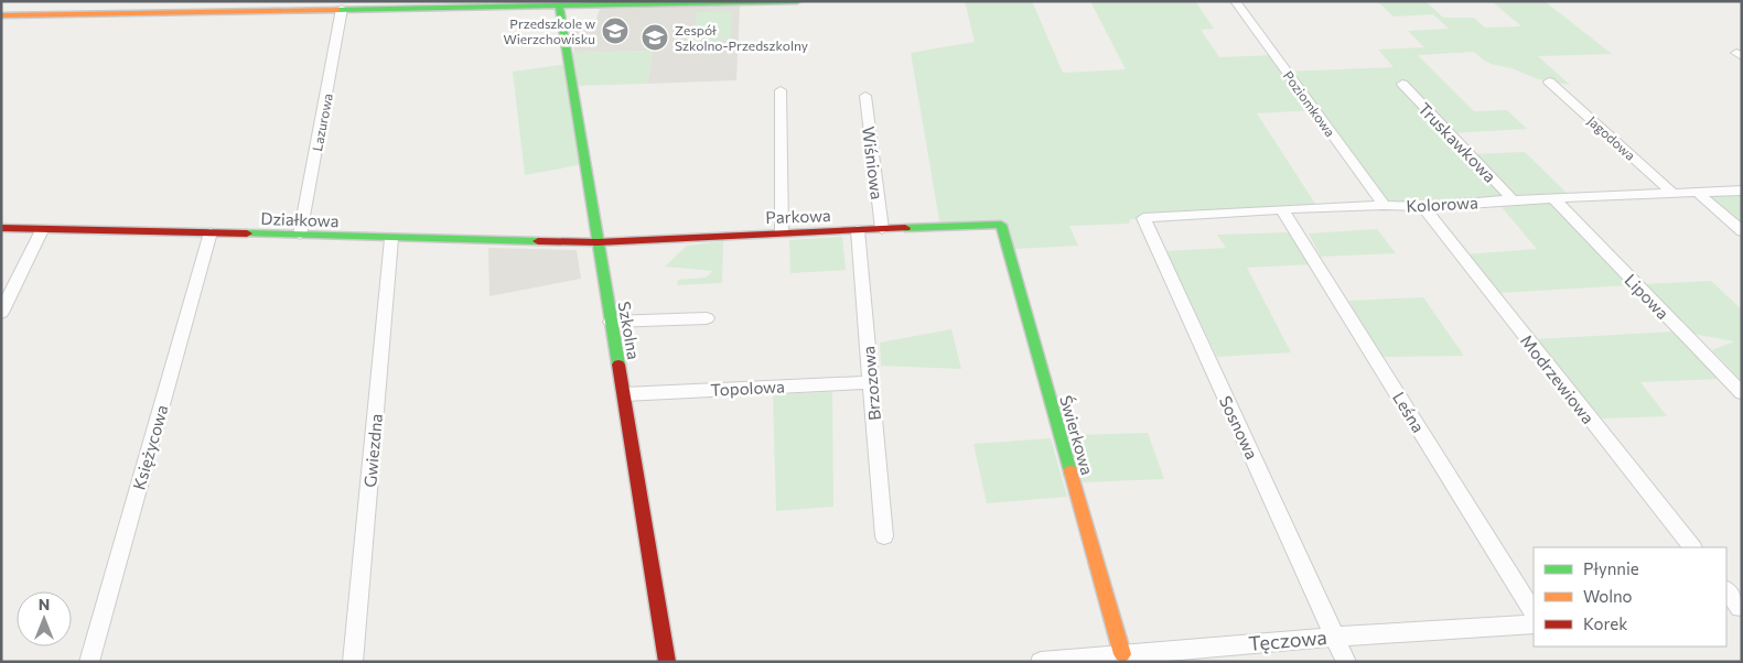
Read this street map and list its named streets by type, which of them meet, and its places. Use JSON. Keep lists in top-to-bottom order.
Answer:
{
  "streets": {
    "street": [
      "Poziomkowa",
      "Lazurowa",
      "Jagodowa",
      "Truskawkowa",
      "Wiśniowa",
      "Kolorowa",
      "Parkowa",
      "Działkowa",
      "Lipowa",
      "Szkolna",
      "Modrzewiowa",
      "Brzozowa",
      "Topolowa",
      "Leśna",
      "Sosnowa",
      "Świerkowa",
      "Księżycowa",
      "Gwiezdna",
      "Tęczowa"
    ]
  },
  "crossings": [
    ["Poziomkowa", "Kolorowa"],
    ["Lazurowa", "Działkowa"],
    ["Jagodowa", "Kolorowa"],
    ["Truskawkowa", "Kolorowa"],
    ["Wiśniowa", "Parkowa"],
    ["Kolorowa", "Lipowa"],
    ["Kolorowa", "Modrzewiowa"],
    ["Kolorowa", "Leśna"],
    ["Kolorowa", "Sosnowa"],
    ["Parkowa", "Działkowa"],
    ["Parkowa", "Szkolna"],
    ["Parkowa", "Brzozowa"],
    ["Parkowa", "Świerkowa"],
    ["Działkowa", "Szkolna"],
    ["Działkowa", "Księżycowa"],
    ["Działkowa", "Gwiezdna"],
    ["Szkolna", "Topolowa"],
    ["Brzozowa", "Topolowa"],
    ["Sosnowa", "Tęczowa"],
    ["Świerkowa", "Tęczowa"]
  ],
  "places": {
    "school or university": ["Przedszkole w Wierzchowisku", "Zespół Szkolno-Przedszkolny"]
  },
  "legend": ["Płynnie", "Wolno", "Korek"],
  "north": "top"
}
